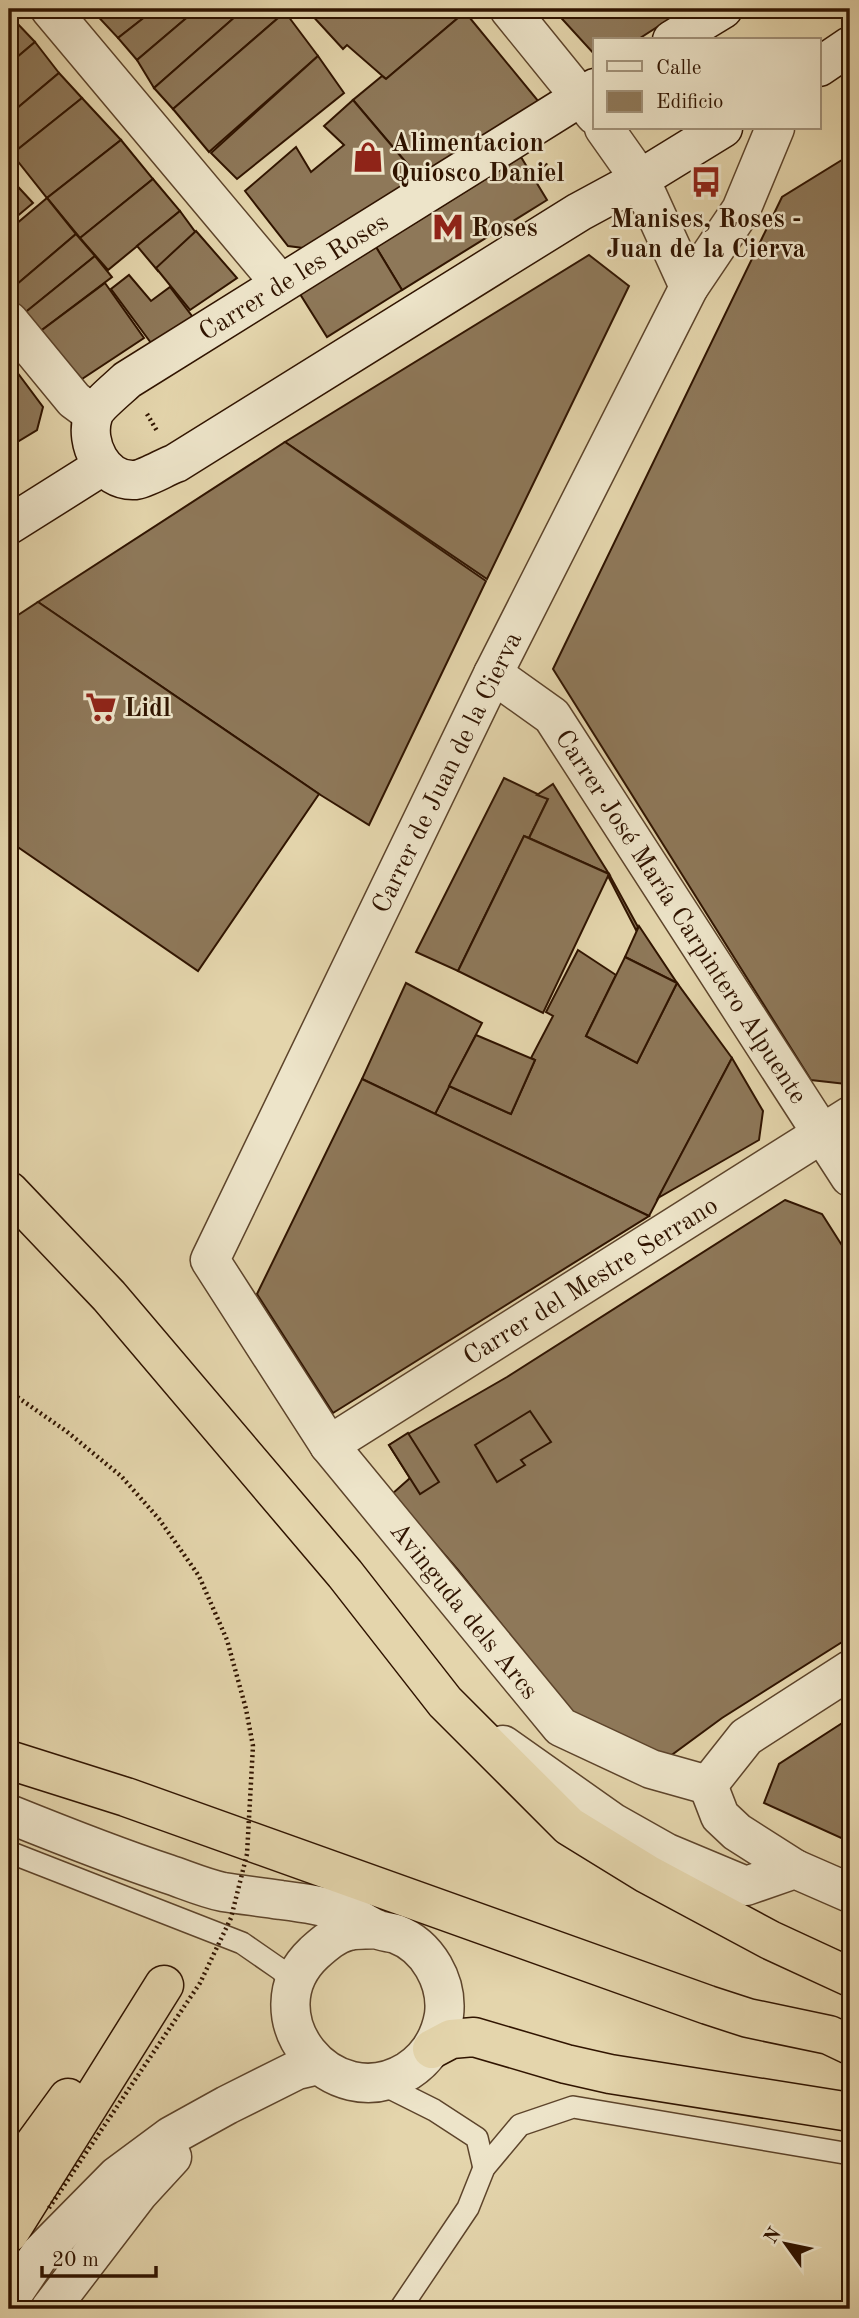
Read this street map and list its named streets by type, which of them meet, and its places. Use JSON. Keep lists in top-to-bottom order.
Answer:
{
  "streets": {
    "street": [
      "Carrer de les Roses",
      "Carrer de Juan de la Cierva",
      "Carrer José María Carpintero Alpuente",
      "Carrer del Mestre Serrano",
      "Avinguda dels Arcs"
    ]
  },
  "crossings": [
    ["Carrer de Juan de la Cierva", "Carrer José María Carpintero Alpuente"],
    ["Carrer de Juan de la Cierva", "Avinguda dels Arcs"],
    ["Carrer José María Carpintero Alpuente", "Carrer del Mestre Serrano"],
    ["Carrer del Mestre Serrano", "Avinguda dels Arcs"]
  ],
  "places": {
    "shop": ["Alimentacion Quiosco Daniel"],
    "bus stop": ["Manises, Roses - Juan de la Cierva"],
    "metro station": ["Roses"],
    "supermarket": ["Lidl"]
  },
  "legend": ["Calle", "Edificio"],
  "scale_bar": "20 m",
  "north": "top left"
}
